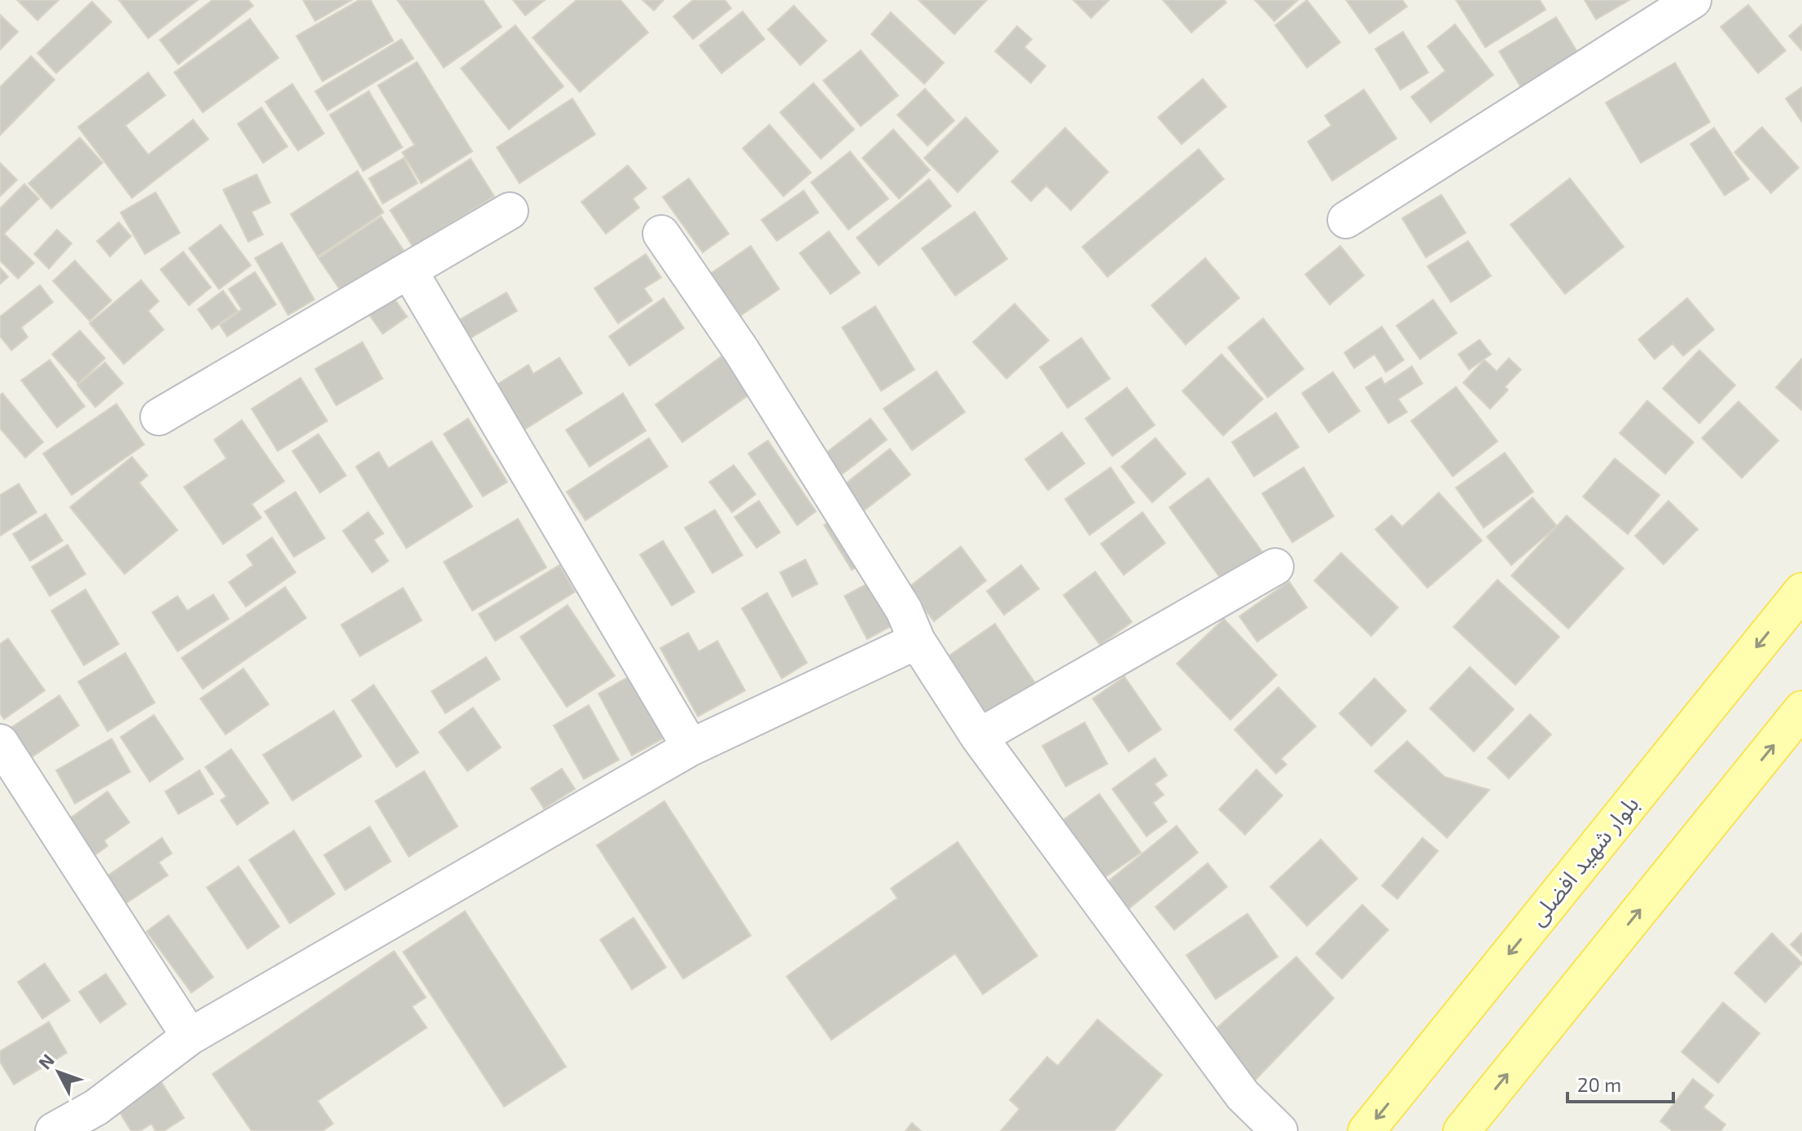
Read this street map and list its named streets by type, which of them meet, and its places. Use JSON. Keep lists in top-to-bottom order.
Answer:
{
  "streets": {
    "main road": ["بلوار شهید افضلی"]
  },
  "scale_bar": "20 m",
  "north": "top left"
}
